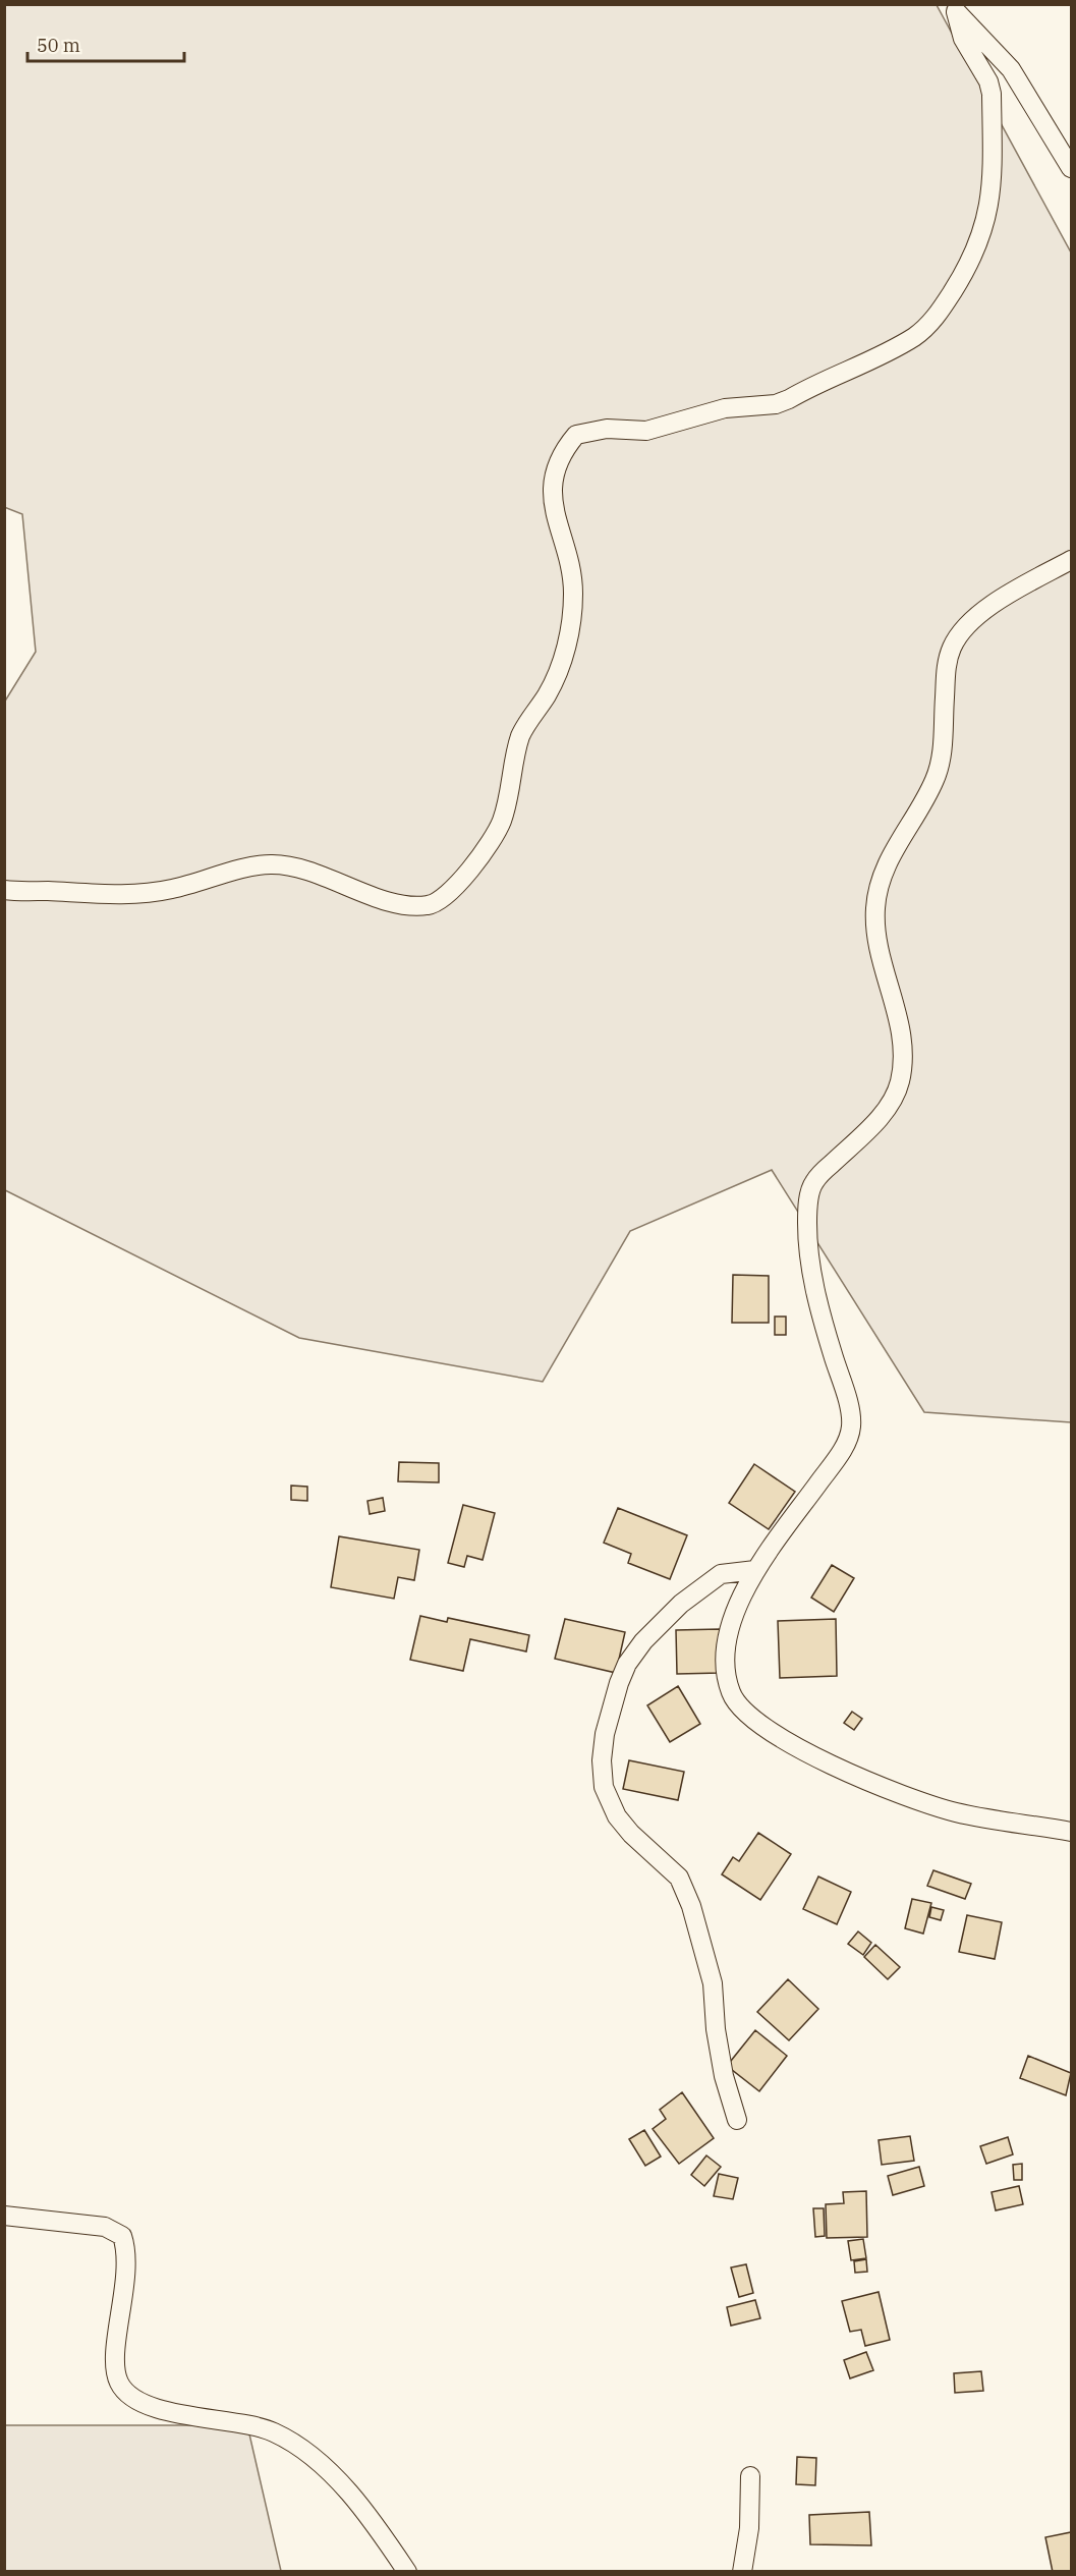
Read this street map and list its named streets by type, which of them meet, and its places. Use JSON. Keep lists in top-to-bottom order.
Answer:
{
  "scale_bar": "50 m"
}
